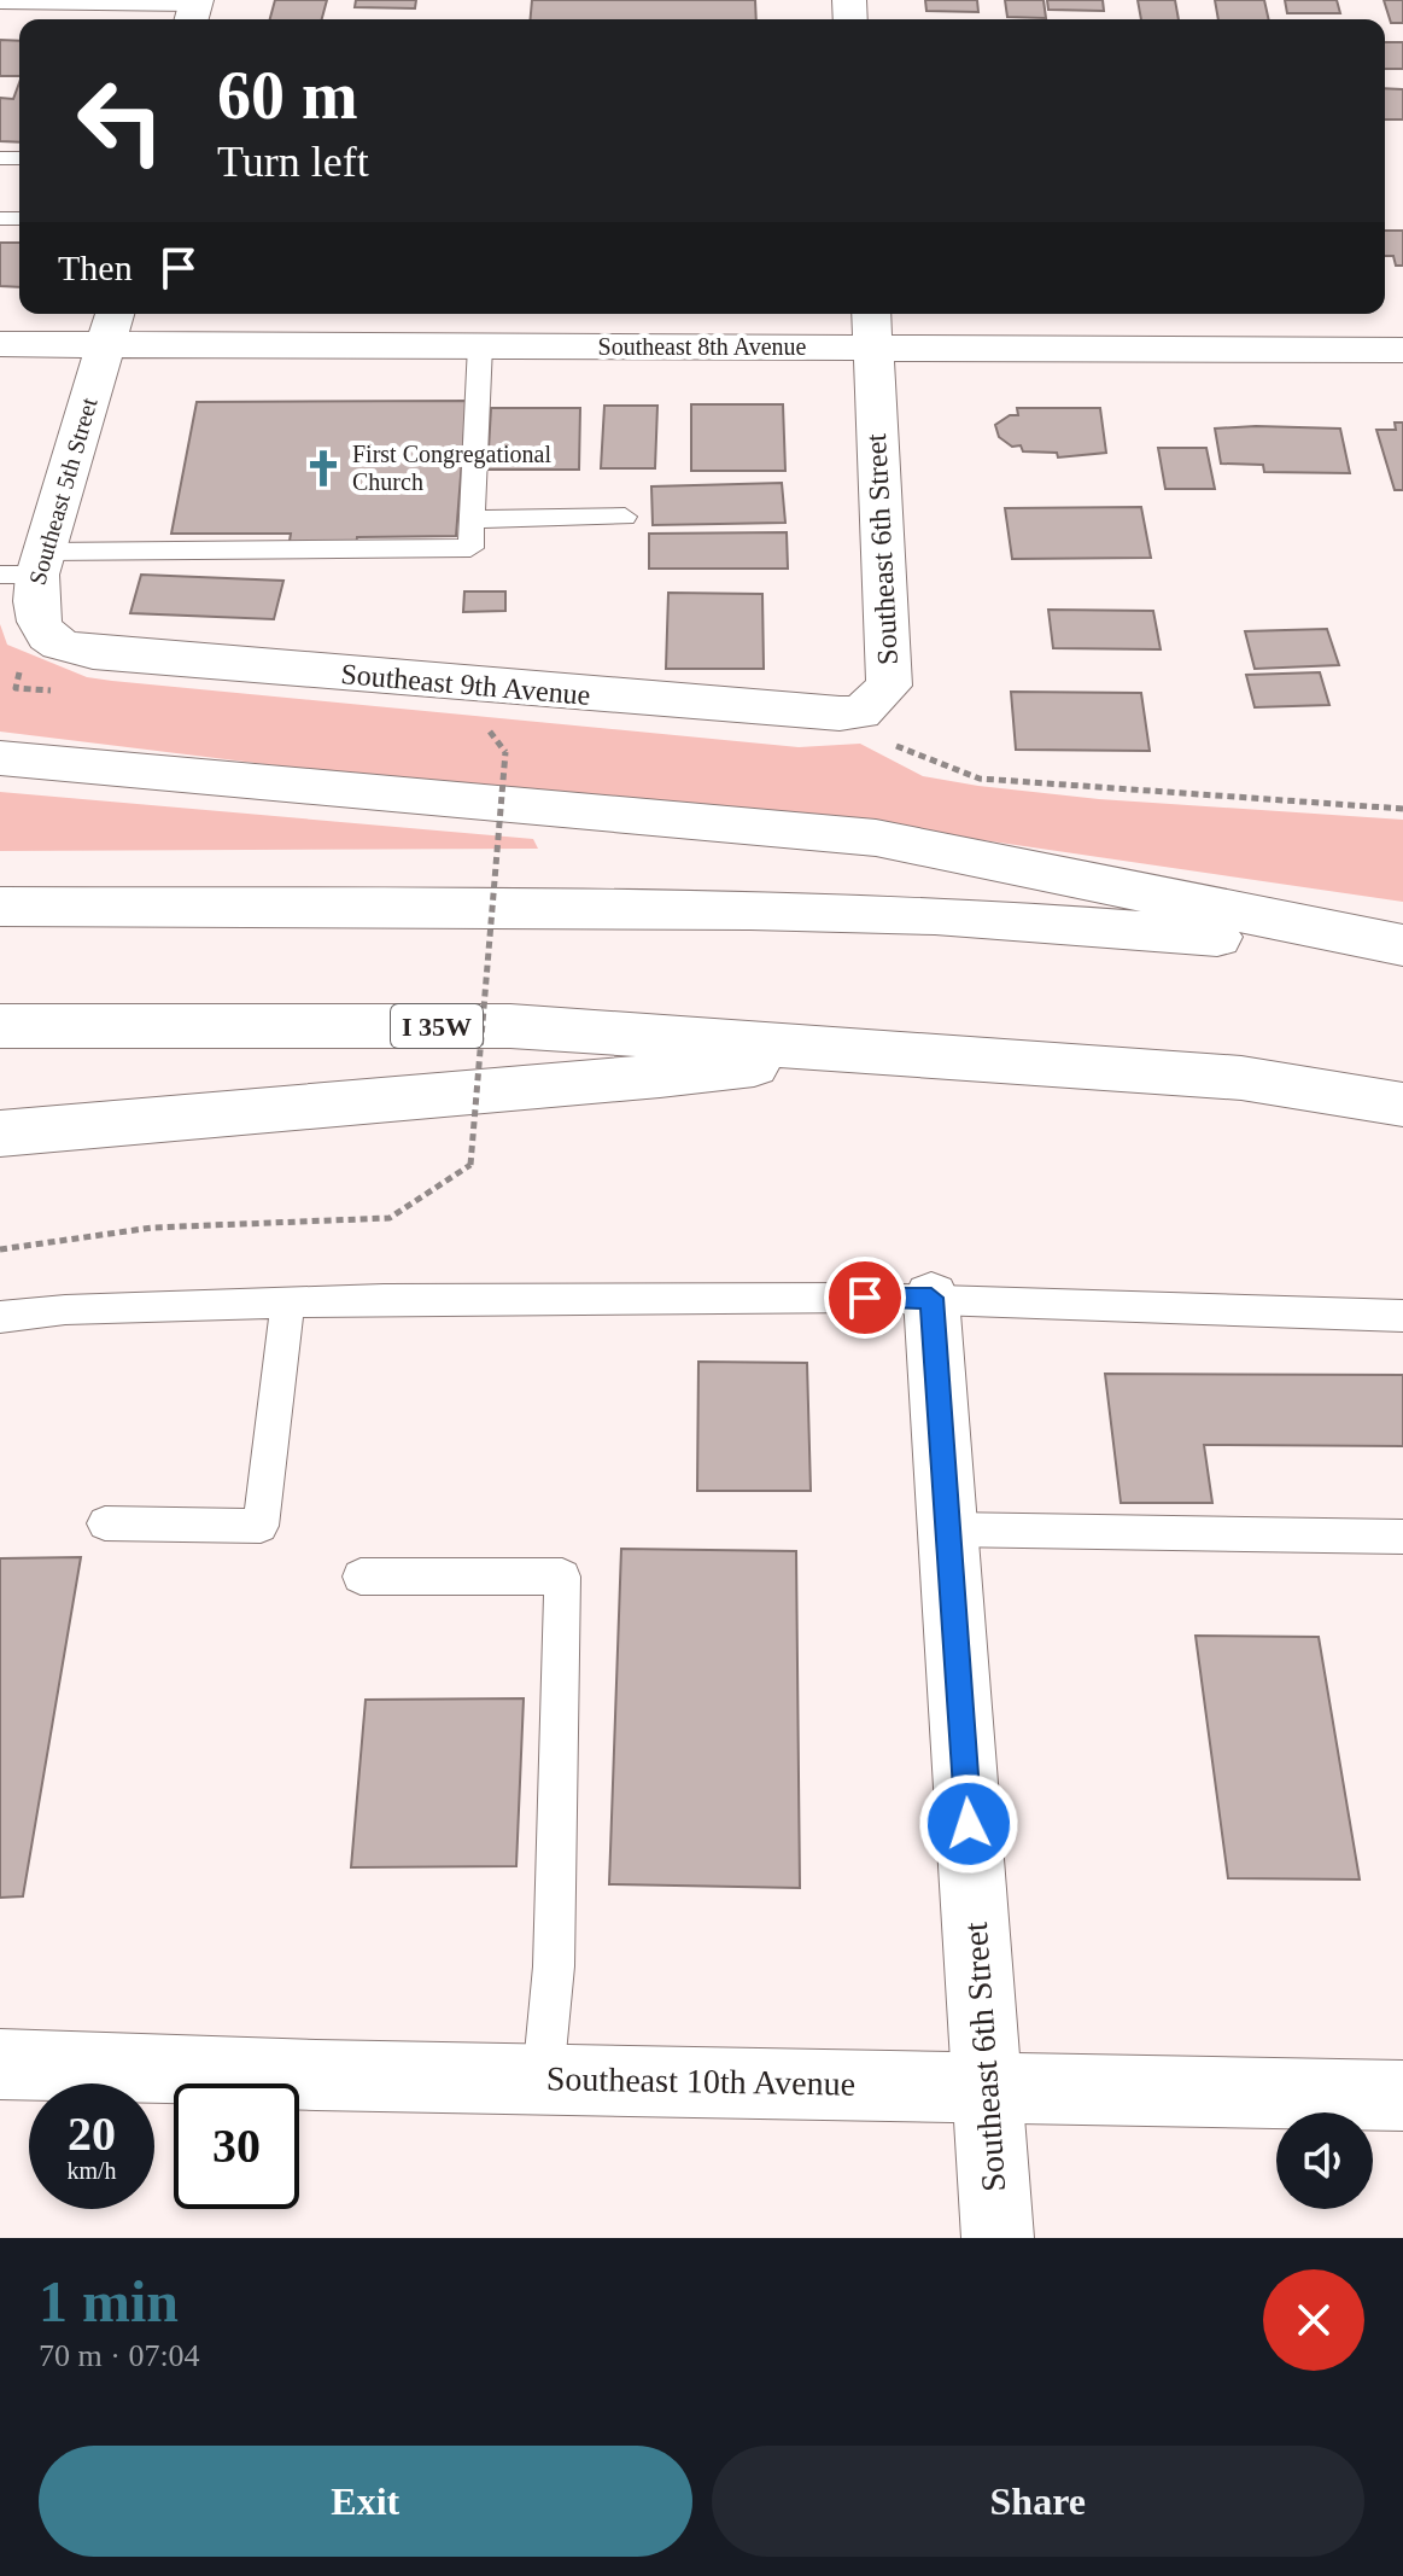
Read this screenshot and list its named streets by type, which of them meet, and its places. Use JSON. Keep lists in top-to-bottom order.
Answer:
{
  "streets": {
    "main road": [
      "Southeast 8th Avenue",
      "Southeast 5th Street",
      "Southeast 6th Street",
      "Southeast 9th Avenue",
      "I 35W",
      "Southeast 10th Avenue"
    ]
  },
  "crossings": [
    ["Southeast 8th Avenue", "Southeast 5th Street"],
    ["Southeast 8th Avenue", "Southeast 6th Street"],
    ["Southeast 5th Street", "Southeast 9th Avenue"],
    ["Southeast 6th Street", "Southeast 9th Avenue"],
    ["Southeast 6th Street", "Southeast 10th Avenue"]
  ],
  "places": {
    "church": ["First Congregational Church"]
  },
  "page": {
    "turn": ["60 m", "Turn left"],
    "then": "Then",
    "speed": "20 km/h",
    "limit": "30",
    "heading": ["1 min", "70 m · 07:04"],
    "buttons": ["Exit", "Share"]
  }
}
